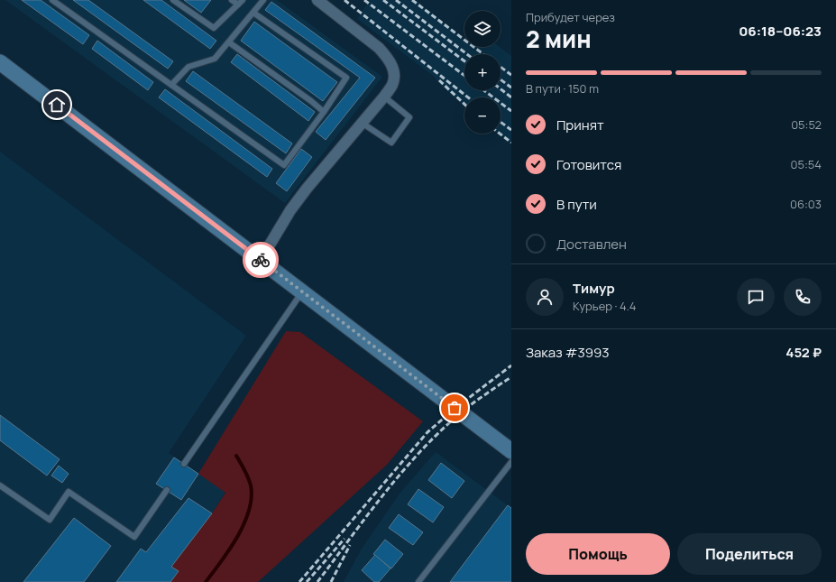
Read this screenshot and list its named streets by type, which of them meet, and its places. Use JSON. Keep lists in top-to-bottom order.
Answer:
{
  "page": {
    "heading": ["2 мин", "Прибудет через", "06:18–06:23"],
    "panel": [
      "Тимур",
      "Курьер · 4.4",
      "Заказ #3993",
      "452 ₽"
    ],
    "map_buttons": ["+", "−"],
    "bar": "В пути · 150 m",
    "list": [
      ["Принят", "05:52"],
      ["Готовится", "05:54"],
      ["В пути", "06:03"],
      "Доставлен"
    ],
    "buttons": ["Помощь", "Поделиться"]
  }
}
